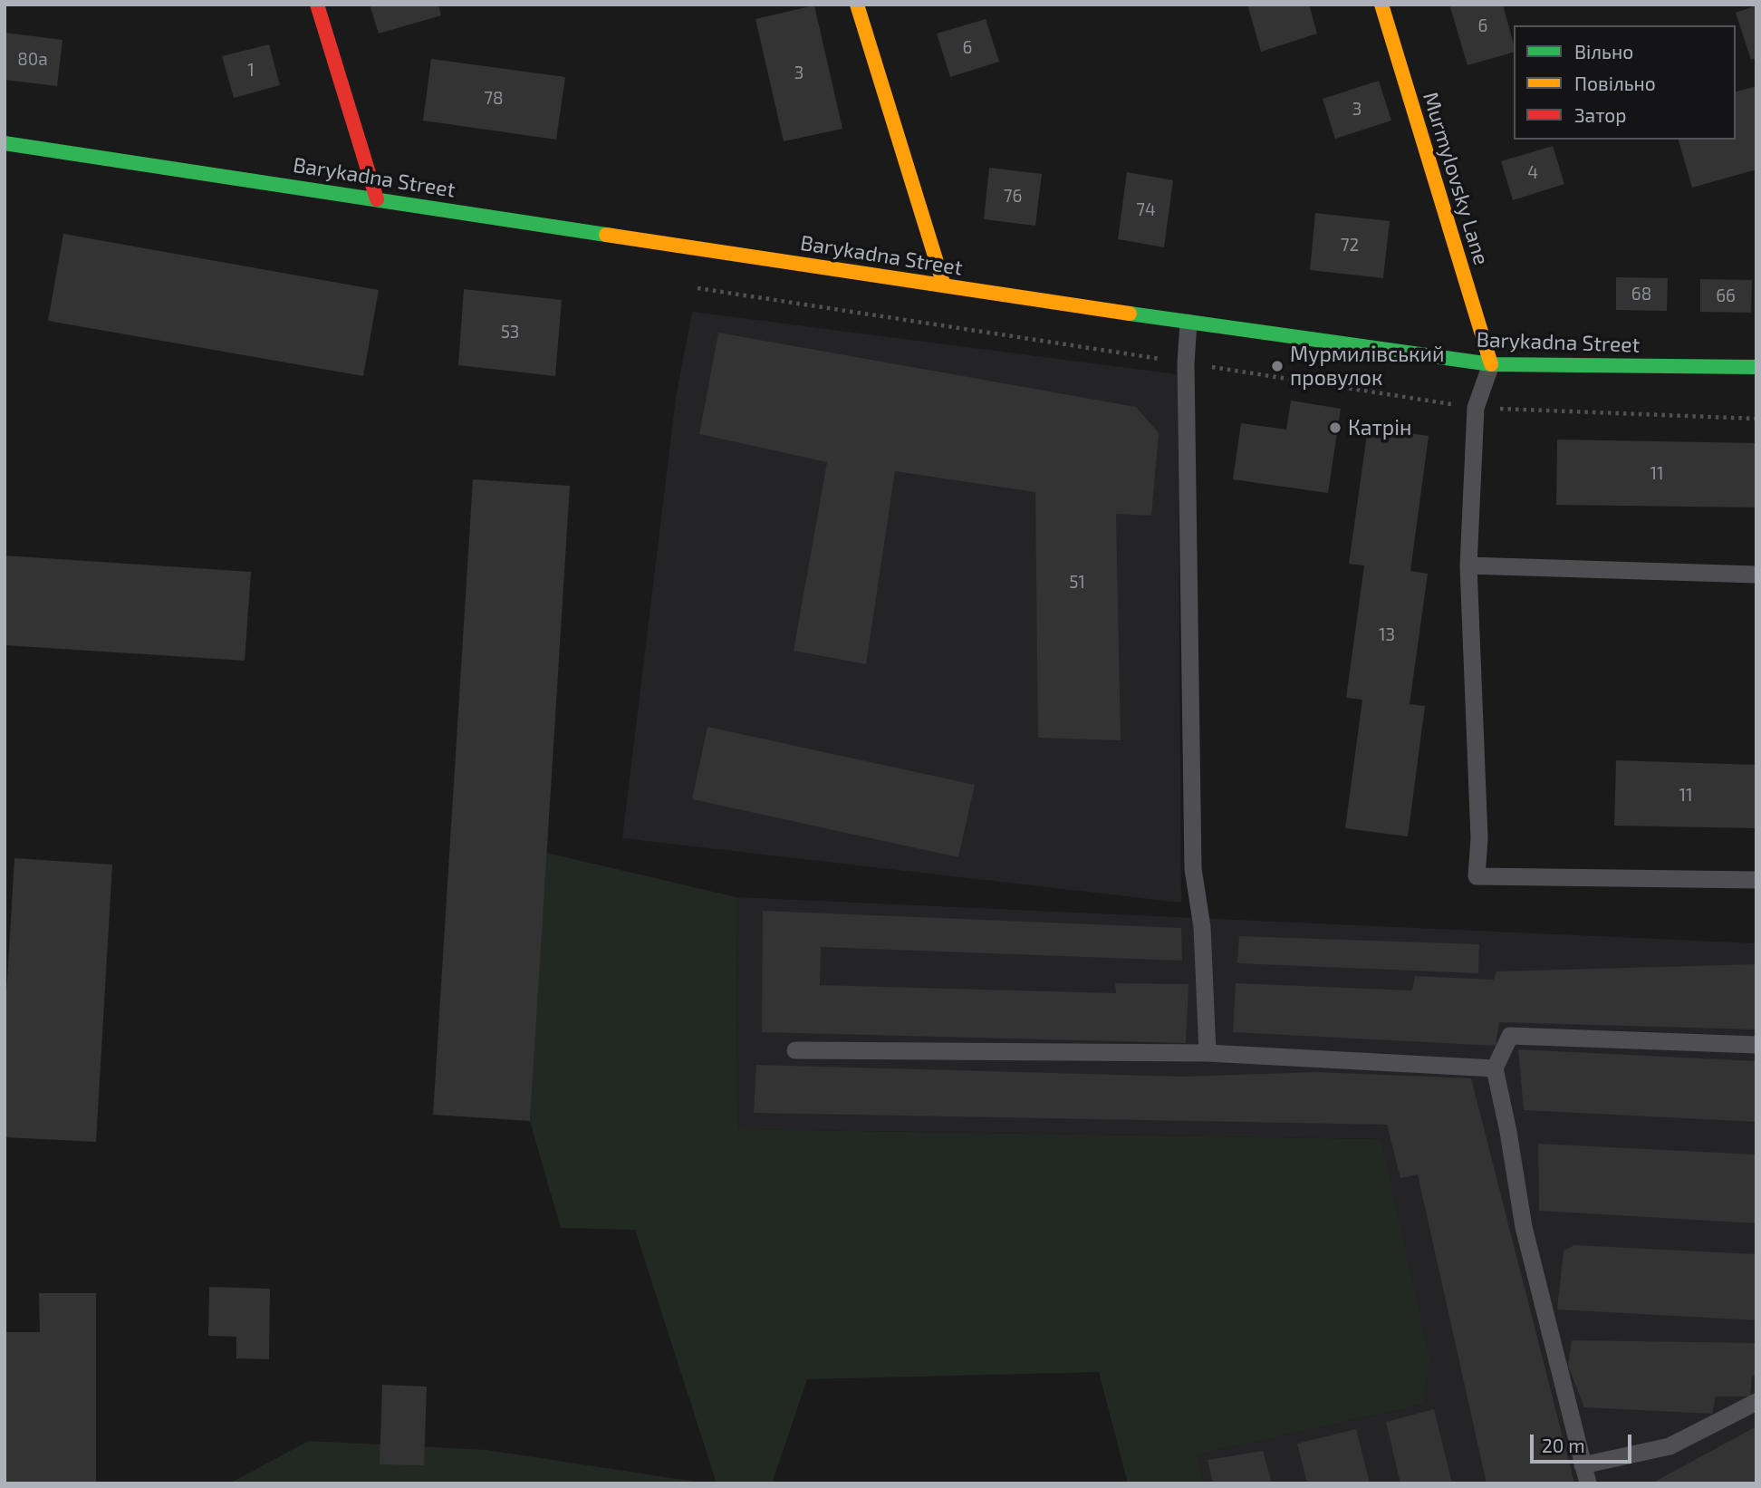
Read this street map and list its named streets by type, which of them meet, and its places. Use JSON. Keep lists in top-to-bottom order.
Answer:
{
  "streets": {
    "street": ["Barykadna Street", "Murmylovsky Lane"]
  },
  "crossings": [
    ["Barykadna Street", "Murmylovsky Lane"]
  ],
  "places": ["Мурмилівський провулок", "Катрін"],
  "house_numbers": [
    "6",
    "6",
    "80а",
    "1",
    "3",
    "78",
    "3",
    "4",
    "76",
    "74",
    "72",
    "68",
    "66",
    "53",
    "11",
    "51",
    "13",
    "11"
  ],
  "legend": ["Вільно", "Повільно", "Затор"],
  "scale_bar": "20 m"
}
